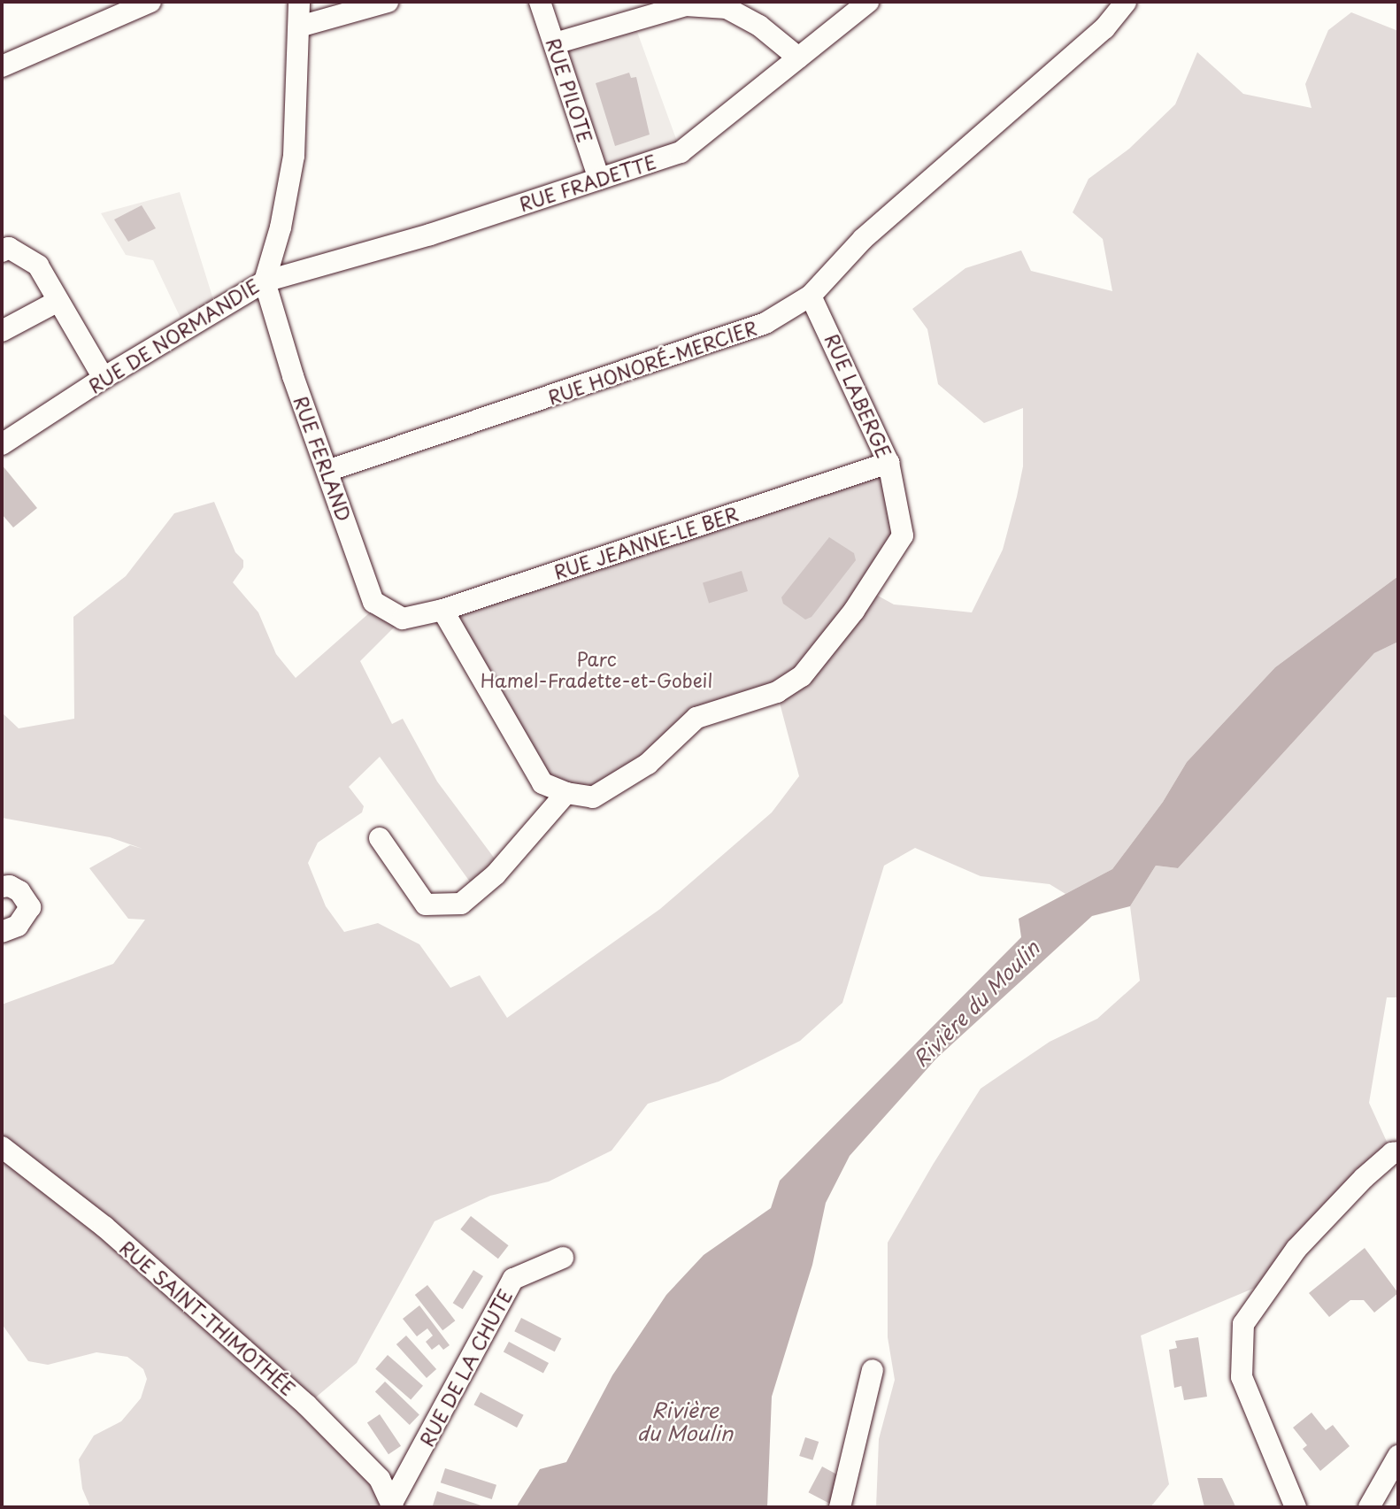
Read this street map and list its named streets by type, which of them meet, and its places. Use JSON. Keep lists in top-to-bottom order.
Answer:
{
  "streets": {
    "street": [
      "RUE PILOTE",
      "RUE FRADETTE",
      "RUE DE NORMANDIE",
      "RUE HONORÉ-MERCIER",
      "RUE LABERGE",
      "RUE FERLAND",
      "RUE JEANNE-LE BER",
      "RUE SAINT-THIMOTHÉE",
      "RUE DE LA CHUTE"
    ]
  },
  "crossings": [
    ["RUE PILOTE", "RUE FRADETTE"],
    ["RUE FRADETTE", "RUE DE NORMANDIE"],
    ["RUE FRADETTE", "RUE FERLAND"],
    ["RUE DE NORMANDIE", "RUE FERLAND"],
    ["RUE HONORÉ-MERCIER", "RUE LABERGE"],
    ["RUE HONORÉ-MERCIER", "RUE FERLAND"],
    ["RUE LABERGE", "RUE JEANNE-LE BER"],
    ["RUE FERLAND", "RUE JEANNE-LE BER"],
    ["RUE SAINT-THIMOTHÉE", "RUE DE LA CHUTE"]
  ],
  "water": ["Rivière du Moulin"],
  "parks": ["Parc Hamel-Fradette-et-Gobeil"]
}
